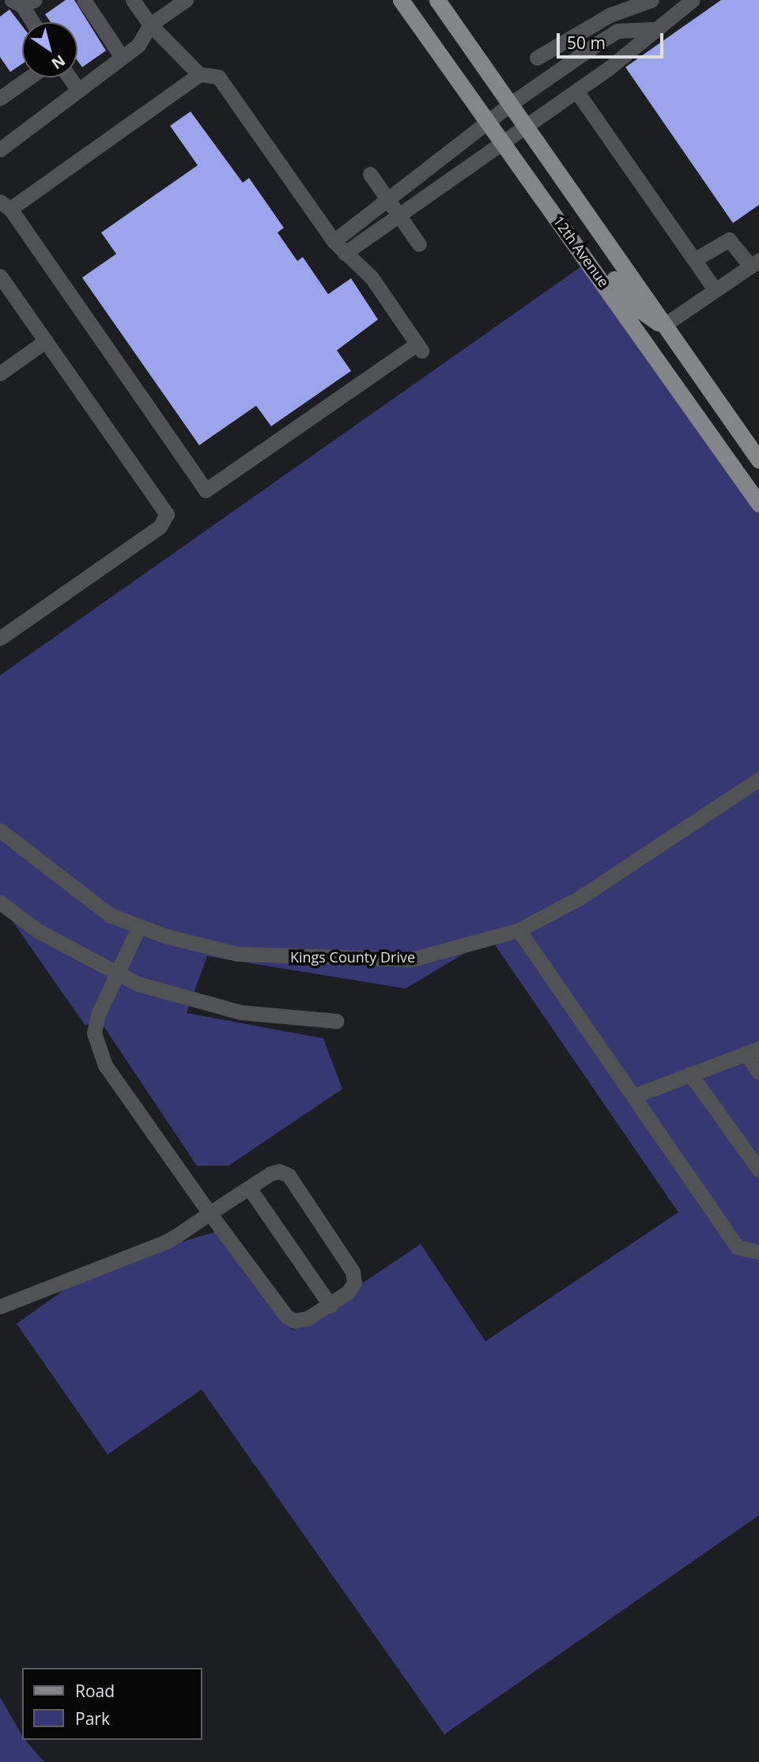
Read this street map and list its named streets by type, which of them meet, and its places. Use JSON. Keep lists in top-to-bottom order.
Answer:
{
  "streets": {
    "main road": ["12th Avenue"],
    "street": ["Kings County Drive"]
  },
  "legend": ["Road", "Park"],
  "scale_bar": "50 m",
  "north": "bottom right"
}
